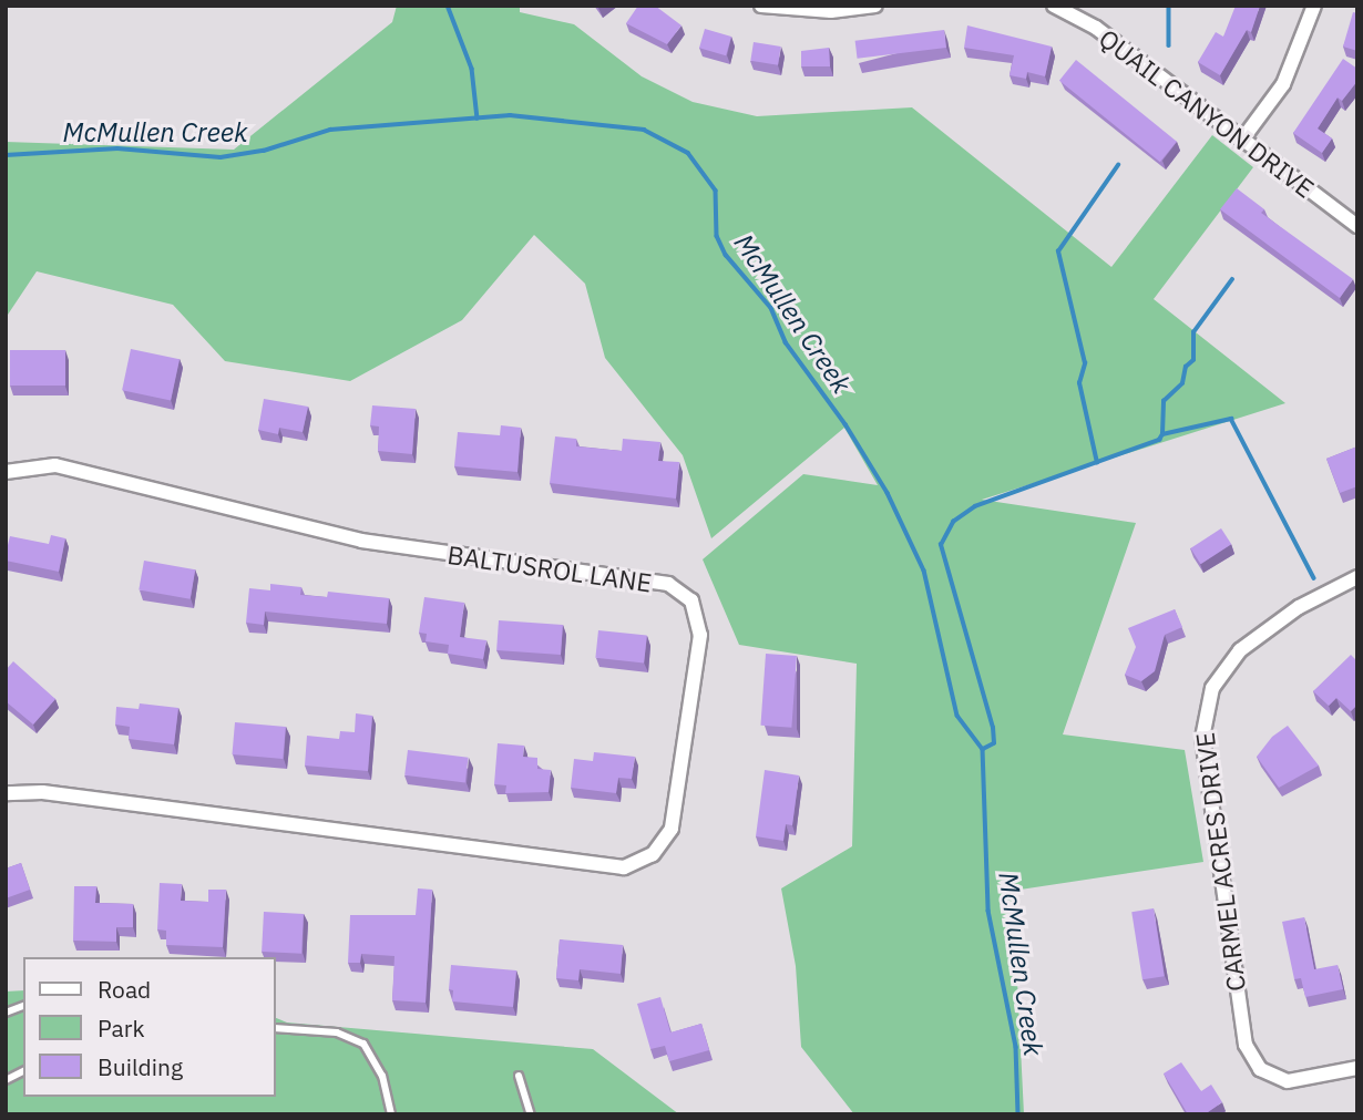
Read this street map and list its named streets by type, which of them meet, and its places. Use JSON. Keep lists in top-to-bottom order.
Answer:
{
  "streets": {
    "street": ["QUAIL CANYON DRIVE", "BALTUSROL LANE", "CARMEL ACRES DRIVE"]
  },
  "water": ["McMullen Creek"],
  "legend": ["Road", "Park", "Building"]
}
